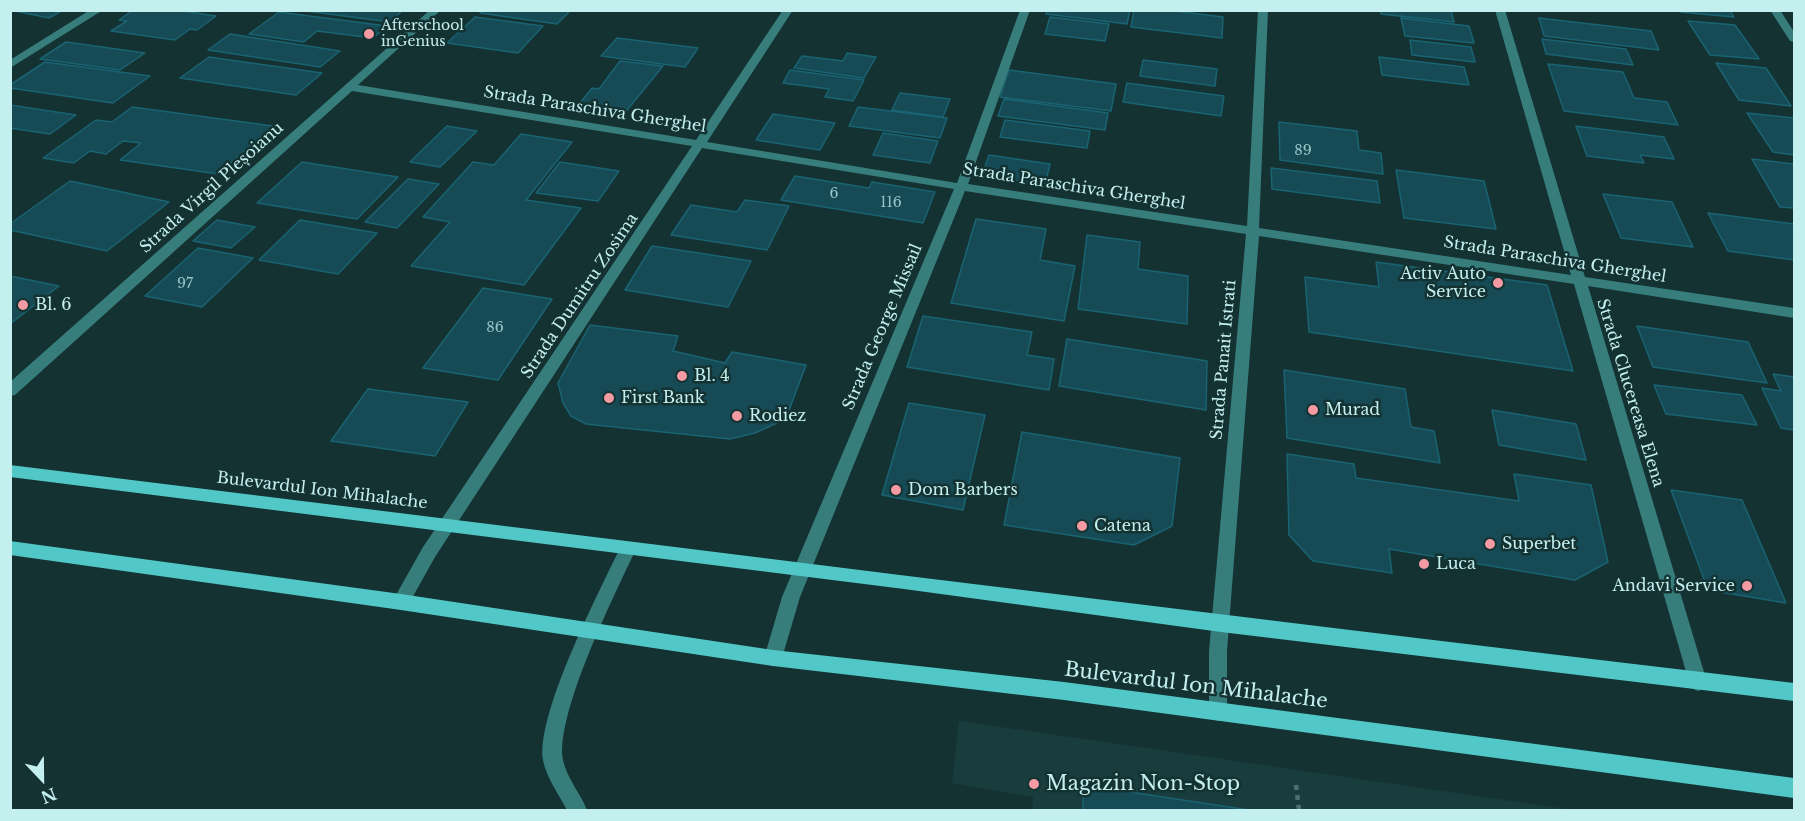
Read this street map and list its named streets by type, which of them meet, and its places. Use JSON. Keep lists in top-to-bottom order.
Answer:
{
  "streets": {
    "main road": ["Bulevardul Ion Mihalache"],
    "street": [
      "Strada Paraschiva Gherghel",
      "Strada Virgil Pleșoianu",
      "Strada Dumitru Zosima",
      "Strada George Missail",
      "Strada Panait Istrati",
      "Strada Clucereasa Elena"
    ]
  },
  "crossings": [
    ["Strada Paraschiva Gherghel", "Strada Virgil Pleșoianu"],
    ["Strada Paraschiva Gherghel", "Strada Dumitru Zosima"],
    ["Strada Paraschiva Gherghel", "Strada George Missail"],
    ["Strada Paraschiva Gherghel", "Strada Panait Istrati"],
    ["Strada Paraschiva Gherghel", "Strada Clucereasa Elena"],
    ["Strada Dumitru Zosima", "Bulevardul Ion Mihalache"],
    ["Strada George Missail", "Bulevardul Ion Mihalache"],
    ["Strada Panait Istrati", "Bulevardul Ion Mihalache"],
    ["Strada Clucereasa Elena", "Bulevardul Ion Mihalache"]
  ],
  "places": [
    "Afterschool inGenius",
    "Activ Auto Service",
    "Bl. 6",
    "Bl. 4",
    "First Bank",
    "Murad",
    "Rodiez",
    "Dom Barbers",
    "Catena",
    "Superbet",
    "Luca",
    "Andavi Service",
    "Magazin Non-Stop"
  ],
  "house_numbers": [
    "89",
    "6",
    "116",
    "97",
    "86"
  ],
  "north": "bottom"
}
